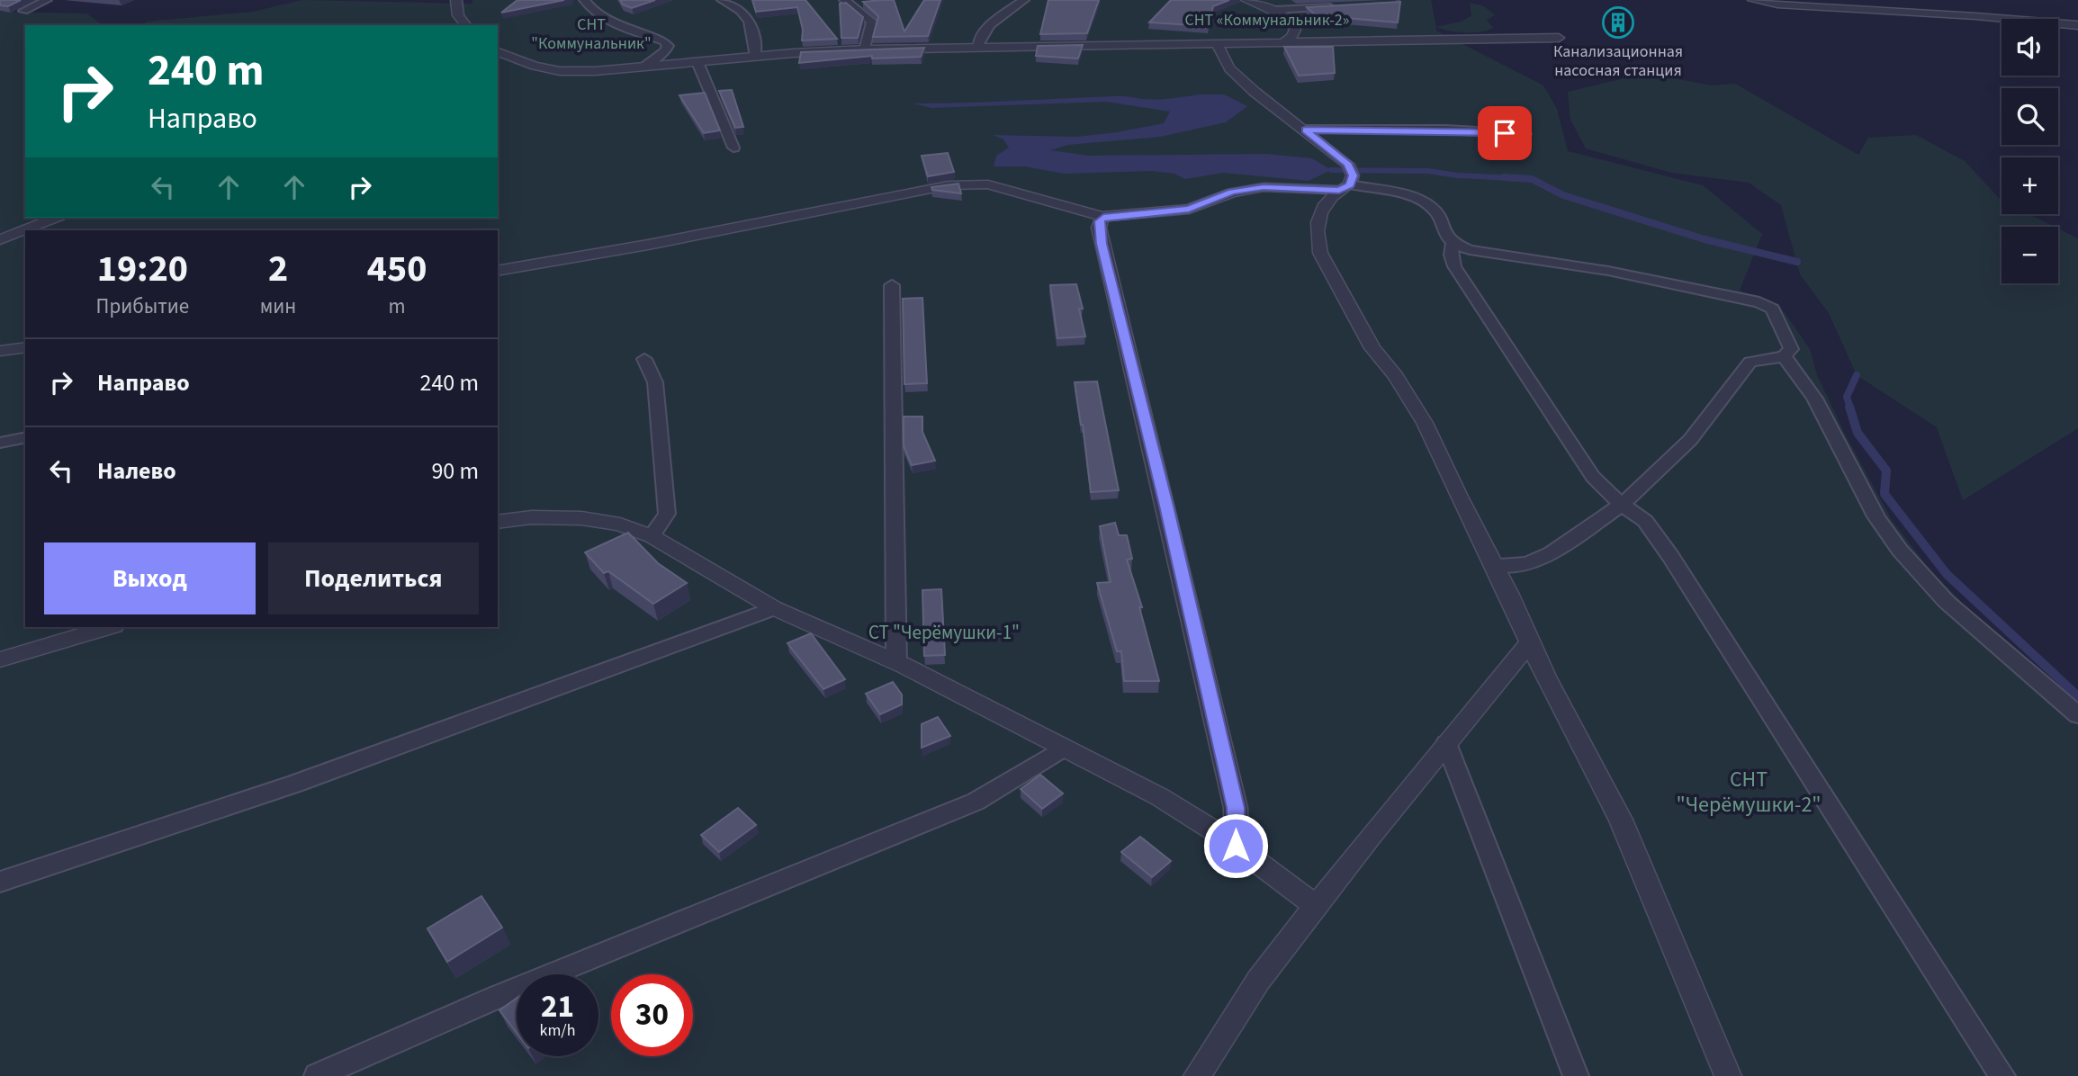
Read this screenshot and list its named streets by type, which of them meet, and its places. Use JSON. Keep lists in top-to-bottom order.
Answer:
{
  "parks": [
    "СНТ «Коммунальник-2»",
    "СНТ \"Коммунальник\"",
    "СТ \"Черёмушки-1\"",
    "СНТ \"Черёмушки-2\""
  ],
  "places": {
    "building": ["Канализационная насосная станция"]
  },
  "page": {
    "map_buttons": ["+", "−"],
    "turn": ["240 m", "Направо"],
    "eta": [
      "19:20",
      "Прибытие",
      "2",
      "мин",
      "450",
      "m"
    ],
    "list": [
      {
        "name": "Направо",
        "value": "240 m"
      },
      {
        "name": "Налево",
        "value": "90 m"
      }
    ],
    "buttons": ["Выход", "Поделиться"],
    "speed": "21 km/h",
    "limit": "30"
  }
}
